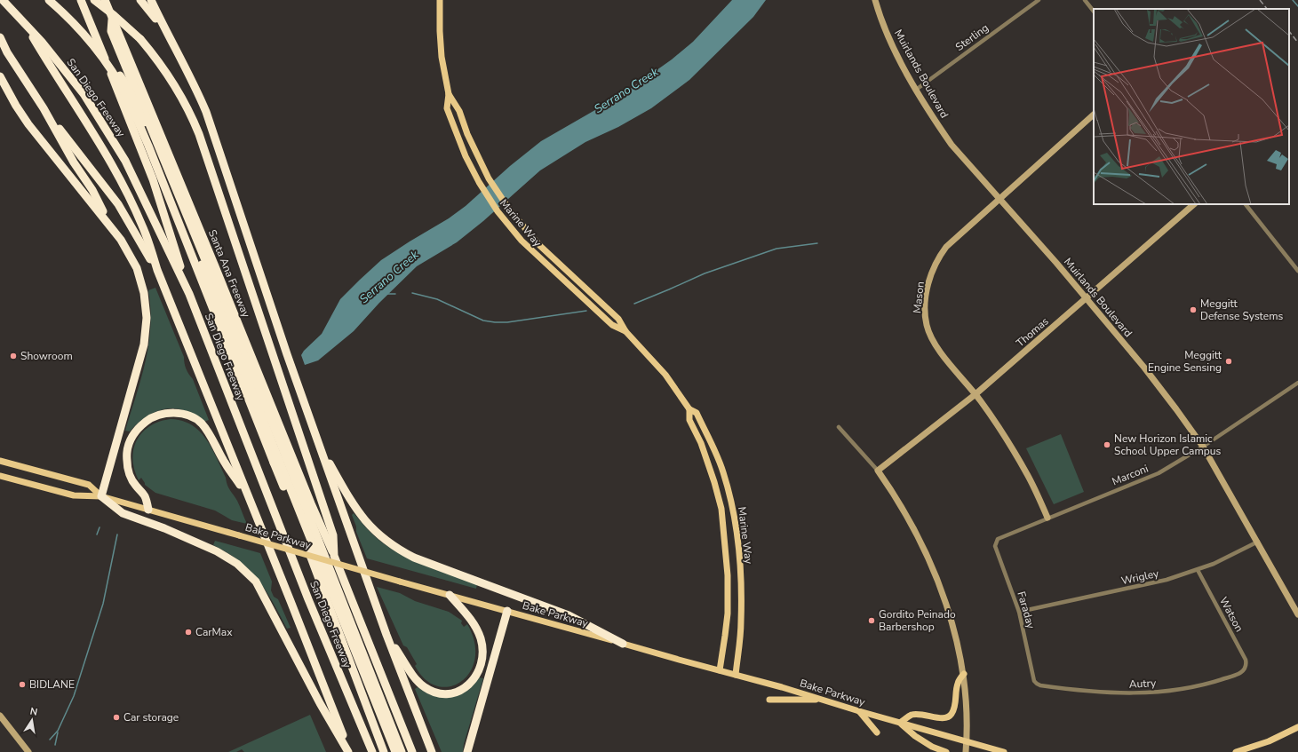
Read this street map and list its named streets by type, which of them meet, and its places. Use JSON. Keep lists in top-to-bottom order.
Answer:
{
  "streets": {
    "highway": ["San Diego Freeway", "Santa Ana Freeway"],
    "main road": ["Marine Way", "Bake Parkway"],
    "street": [
      "Sterling",
      "Muirlands Boulevard",
      "Mason",
      "Thomas",
      "Marconi",
      "Wrigley",
      "Faraday",
      "Watson",
      "Autry"
    ]
  },
  "crossings": [
    ["Sterling", "Muirlands Boulevard"],
    ["Muirlands Boulevard", "Mason"],
    ["Muirlands Boulevard", "Thomas"],
    ["Muirlands Boulevard", "Marconi"],
    ["Muirlands Boulevard", "Wrigley"],
    ["Marine Way", "Bake Parkway"],
    ["Mason", "Thomas"],
    ["Mason", "Marconi"],
    ["Marconi", "Faraday"],
    ["Wrigley", "Faraday"],
    ["Wrigley", "Watson"],
    ["Faraday", "Autry"],
    ["Watson", "Autry"]
  ],
  "water": ["Serrano Creek"],
  "places": [
    "Meggitt Defense Systems",
    "Showroom",
    "Meggitt Engine Sensing",
    "New Horizon Islamic School Upper Campus",
    "Gordito Peinado Barbershop",
    "CarMax",
    "BIDLANE",
    "Car storage"
  ],
  "north": "top"
}
